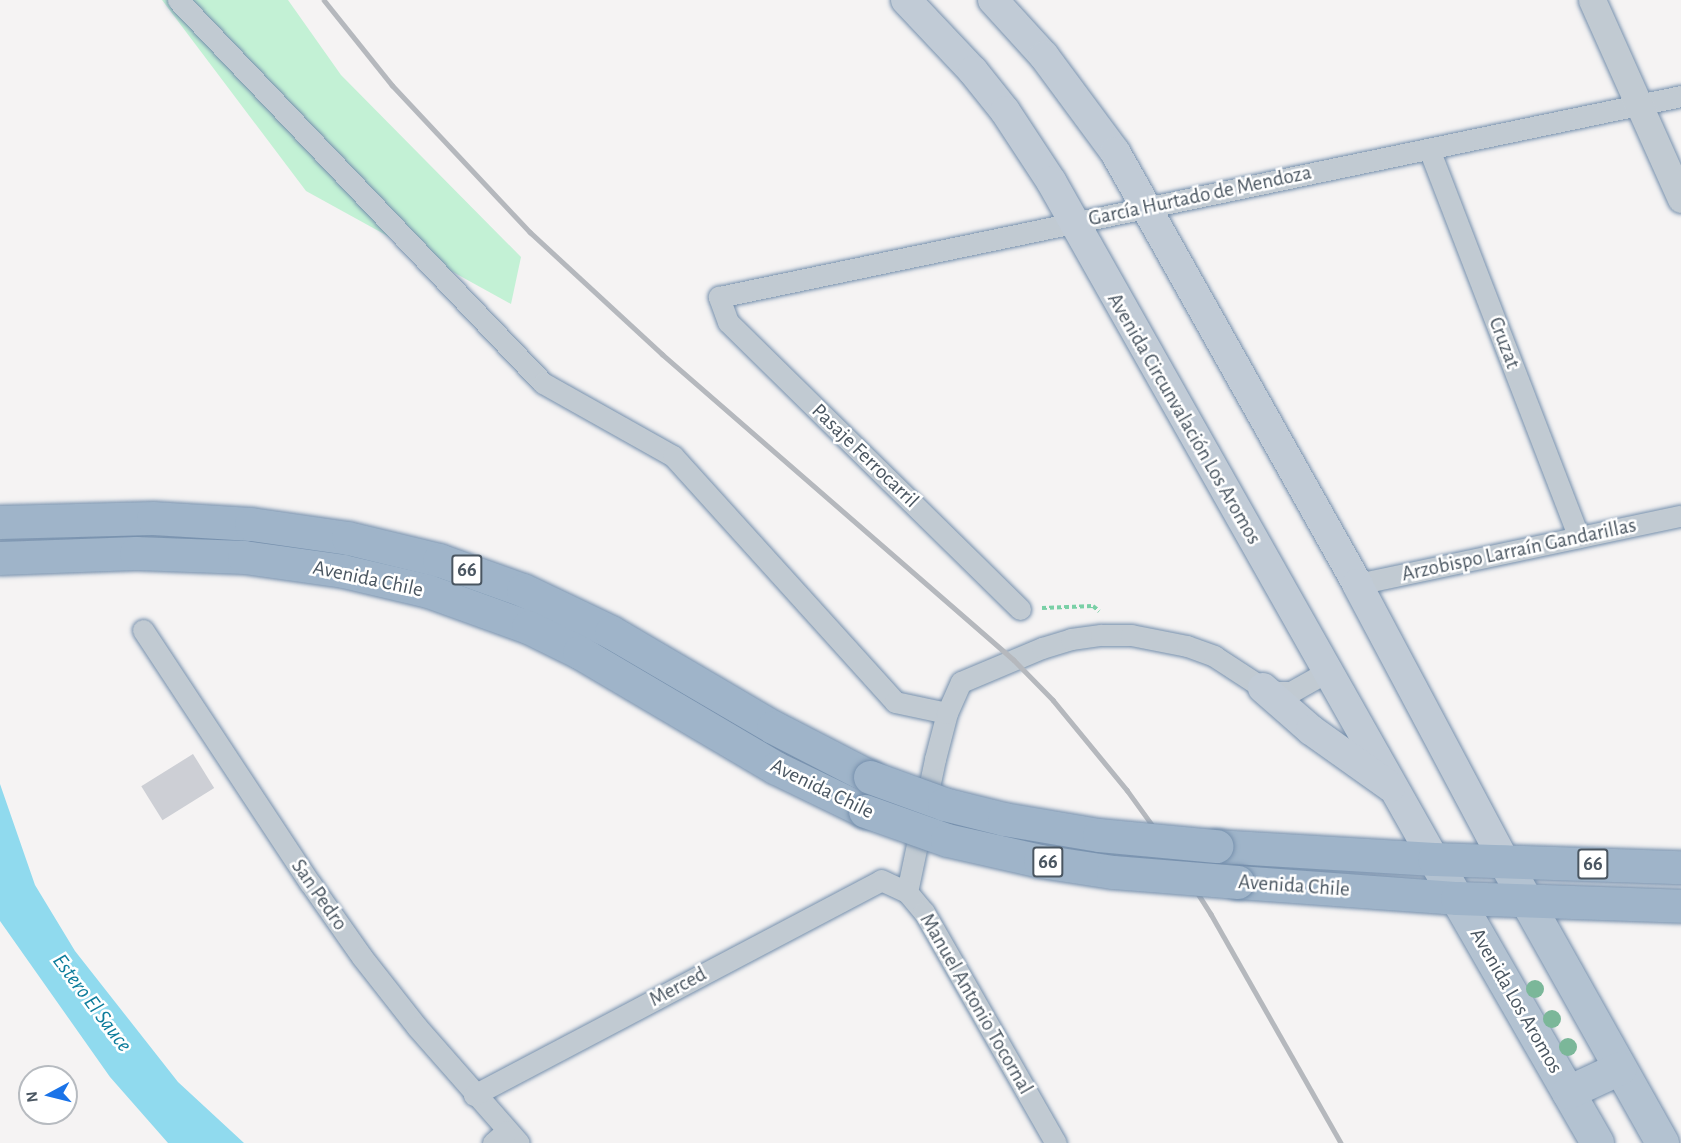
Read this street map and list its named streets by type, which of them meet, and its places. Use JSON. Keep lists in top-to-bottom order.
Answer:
{
  "streets": {
    "highway": ["66", "Avenida Chile"],
    "main road": ["Avenida Circunvalación Los Aromos", "Avenida Los Aromos"],
    "street": [
      "García Hurtado de Mendoza",
      "Cruzat",
      "Pasaje Ferrocarril",
      "Arzobispo Larraín Gandarillas",
      "San Pedro",
      "Merced",
      "Manuel Antonio Tocornal"
    ]
  },
  "crossings": [
    ["García Hurtado de Mendoza", "Cruzat"],
    ["García Hurtado de Mendoza", "Avenida Circunvalación Los Aromos"],
    ["García Hurtado de Mendoza", "Pasaje Ferrocarril"],
    ["Cruzat", "Arzobispo Larraín Gandarillas"],
    ["Avenida Circunvalación Los Aromos", "Avenida Chile"],
    ["Avenida Circunvalación Los Aromos", "Avenida Los Aromos"],
    ["Avenida Chile", "Avenida Los Aromos"],
    ["San Pedro", "Merced"],
    ["Merced", "Manuel Antonio Tocornal"]
  ],
  "water": ["Estero El Sauce"],
  "north": "left"
}
